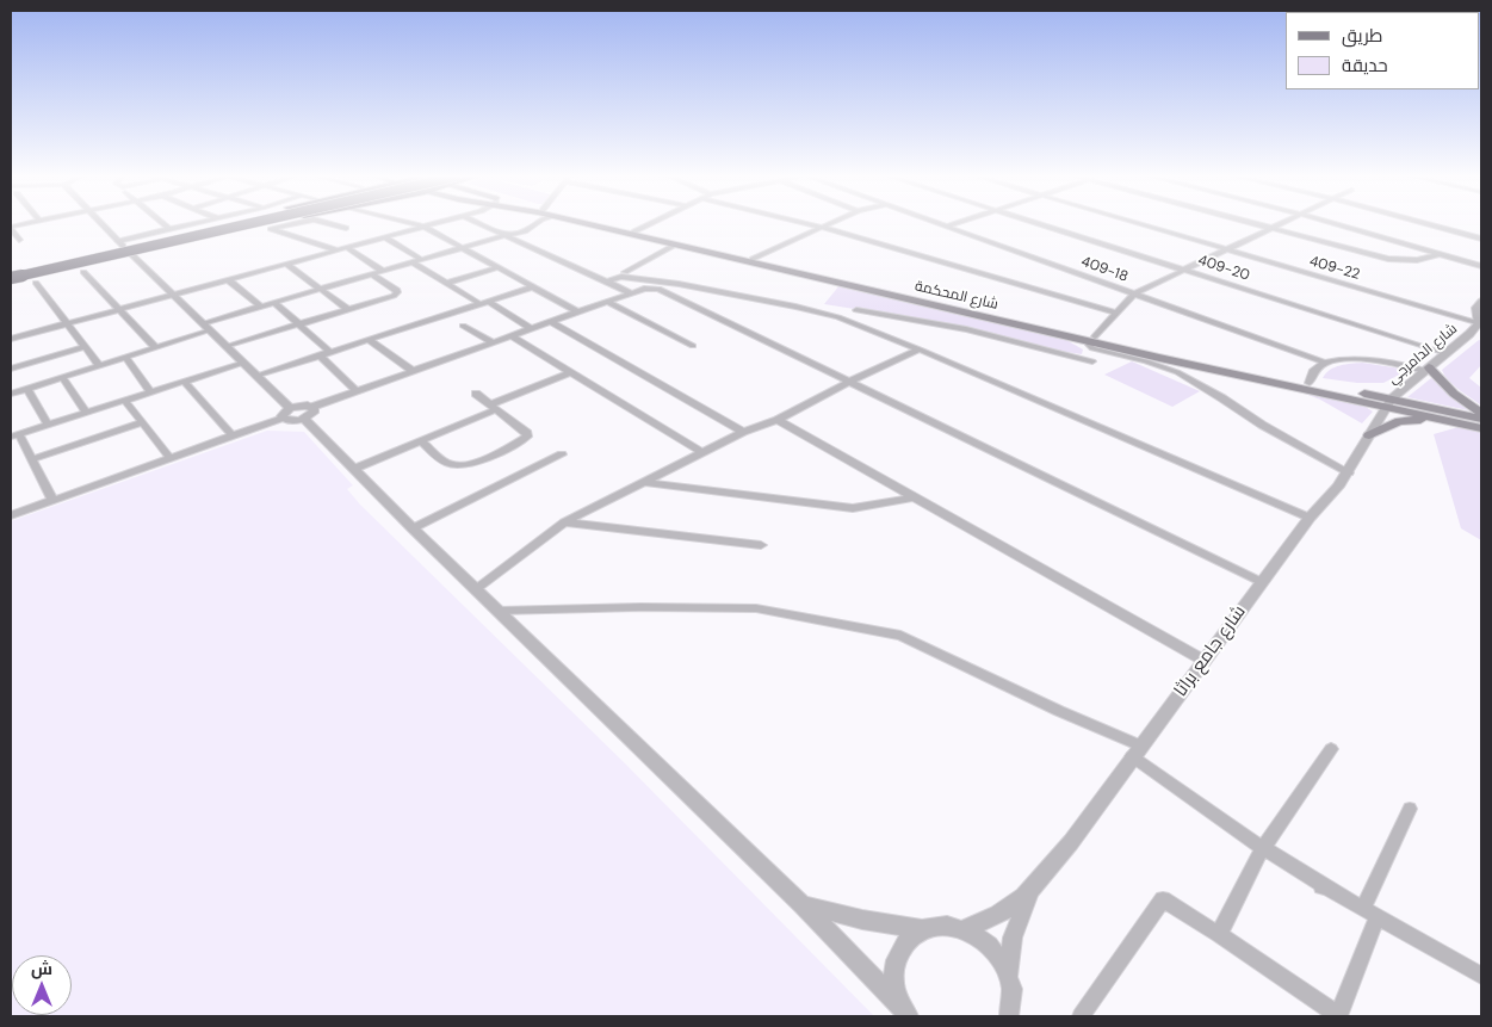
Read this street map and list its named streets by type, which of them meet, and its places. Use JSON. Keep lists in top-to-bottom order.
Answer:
{
  "streets": {
    "main road": ["شارع المحكمة"],
    "street": [
      "409-20",
      "409-22",
      "409-18",
      "شارع الدامرجي",
      "شارع جامع براثا"
    ]
  },
  "crossings": [
    ["409-20", "شارع الدامرجي"],
    ["409-22", "شارع الدامرجي"],
    ["شارع المحكمة", "شارع الدامرجي"],
    ["شارع المحكمة", "شارع جامع براثا"],
    ["شارع الدامرجي", "شارع جامع براثا"]
  ],
  "legend": ["طريق", "حديقة"],
  "north": "top"
}
